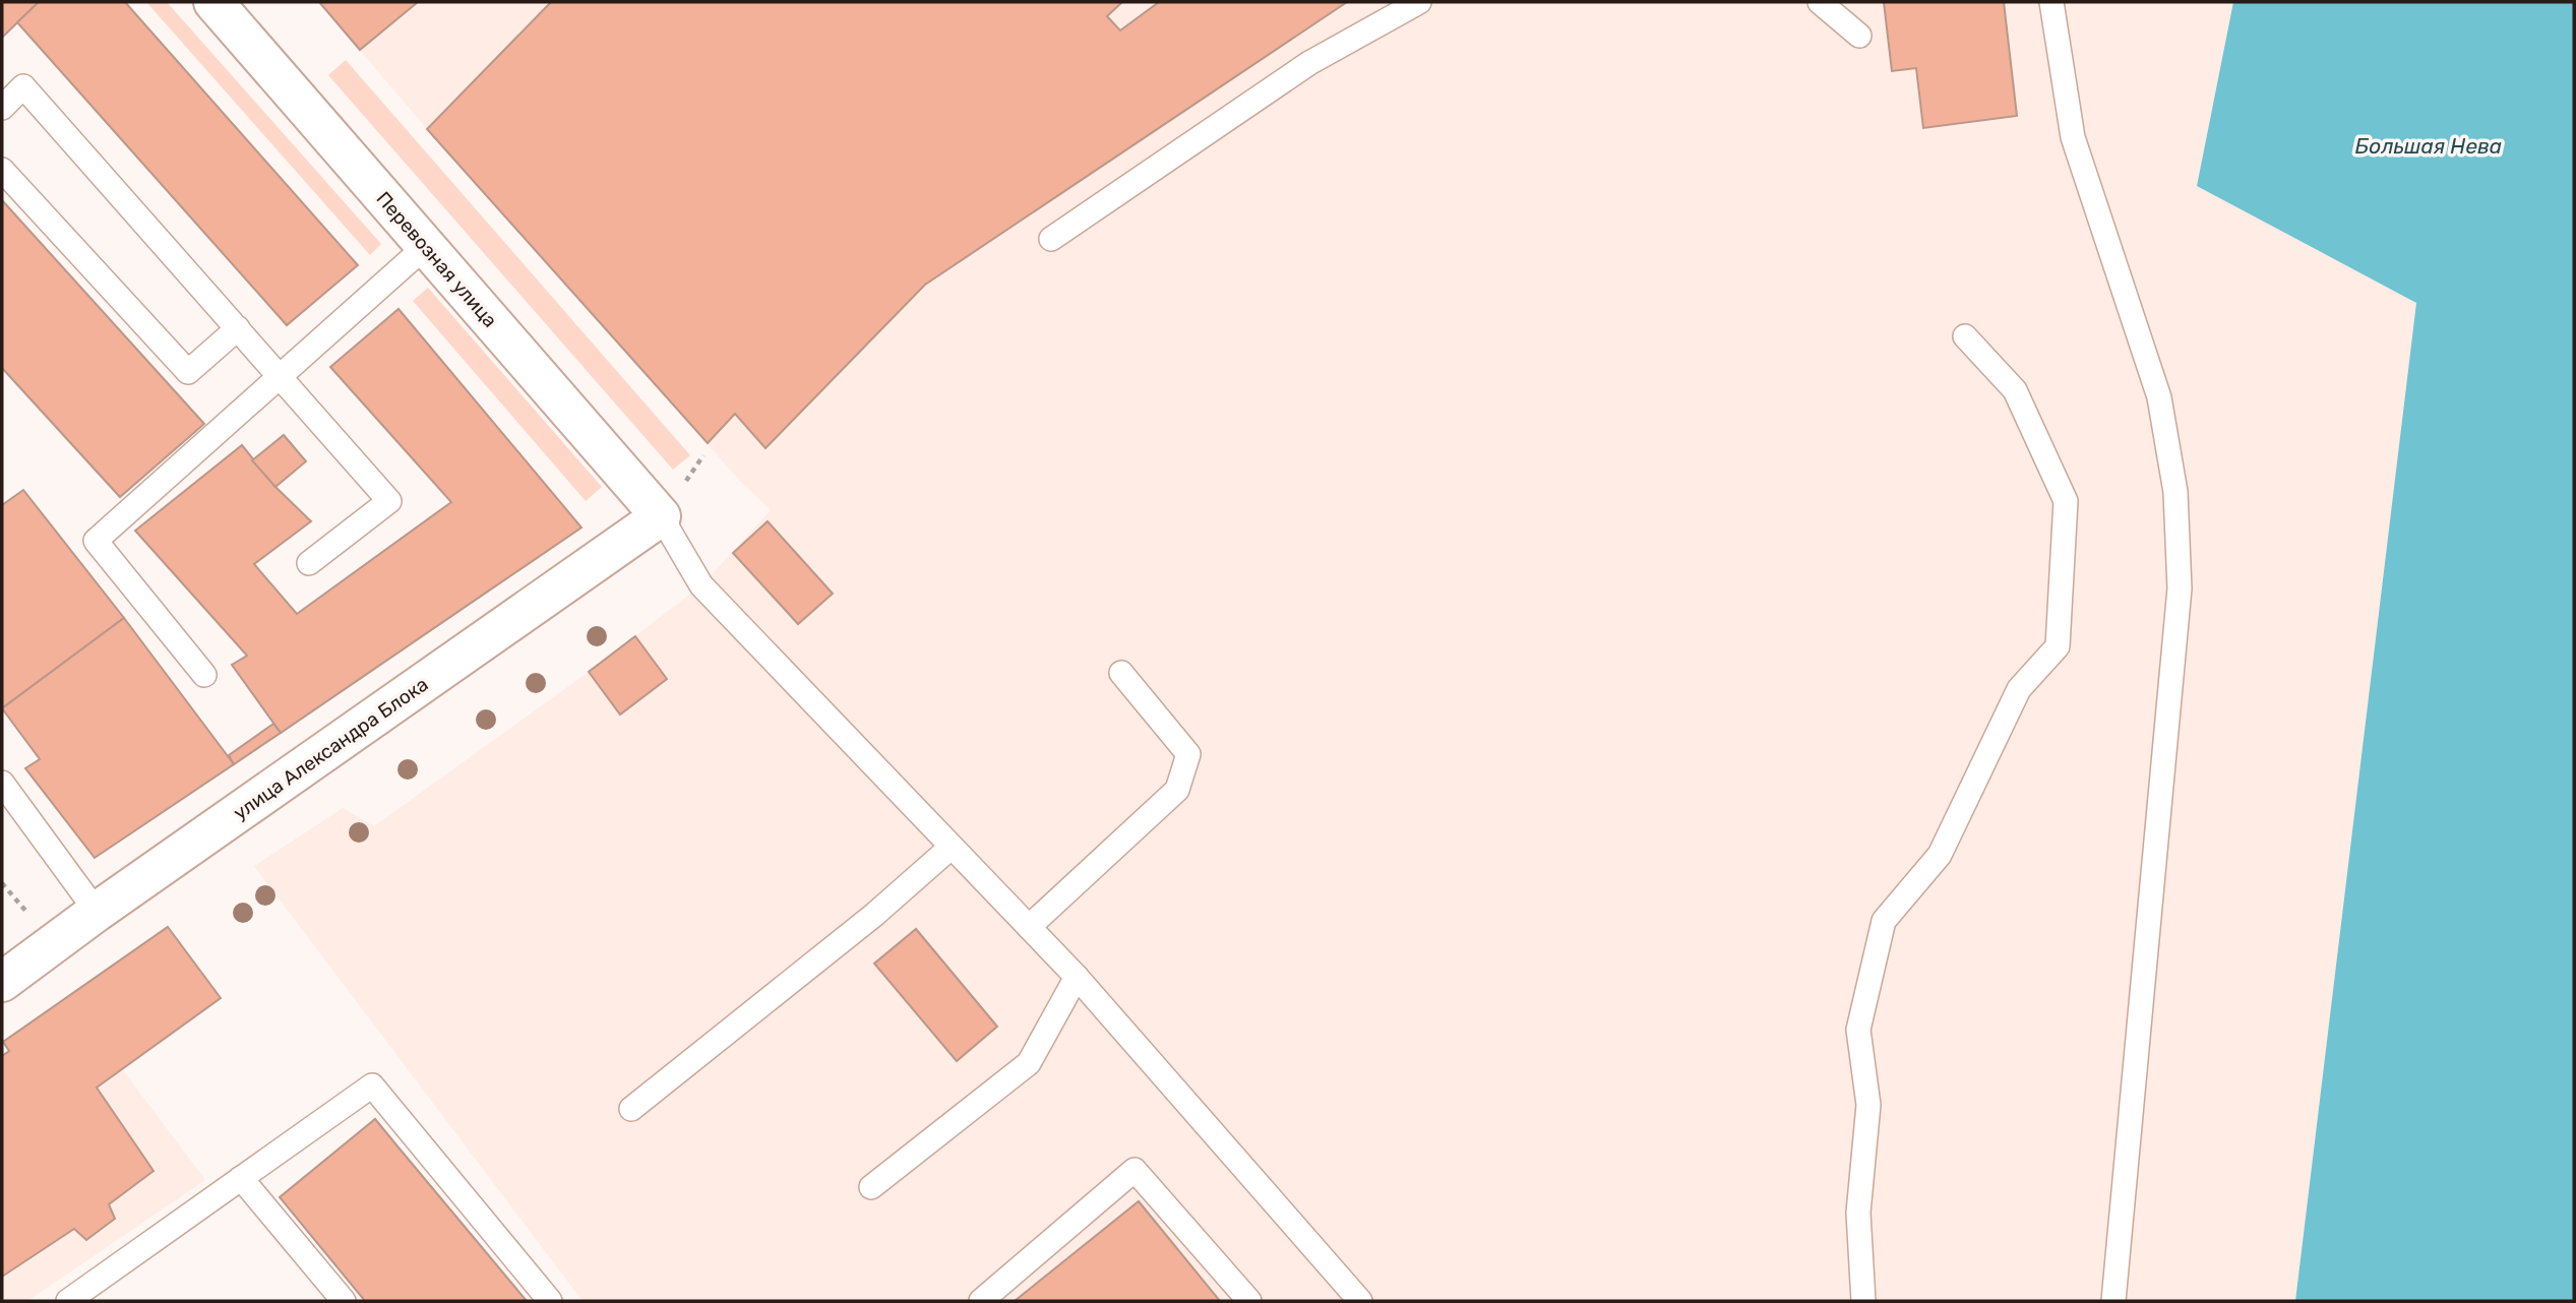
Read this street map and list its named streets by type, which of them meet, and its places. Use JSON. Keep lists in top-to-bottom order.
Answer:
{
  "streets": {
    "street": ["Перевозная улица", "улица Александра Блока"]
  },
  "crossings": [
    ["Перевозная улица", "улица Александра Блока"]
  ],
  "water": ["Большая Нева"]
}
